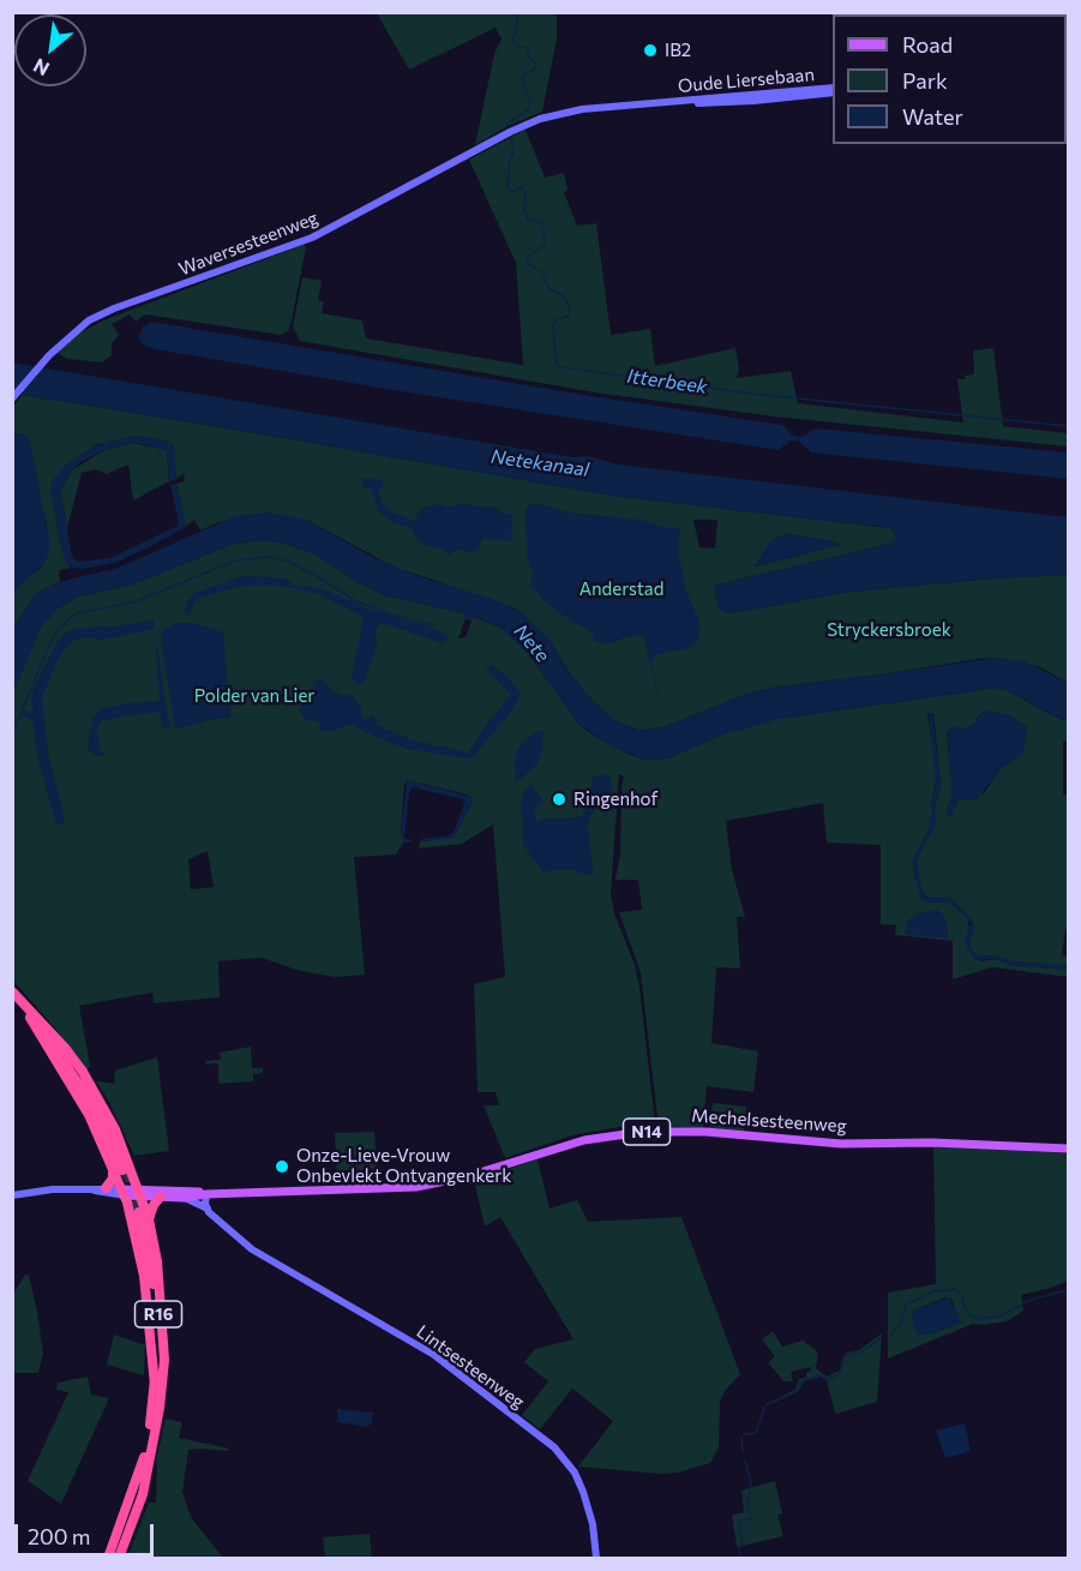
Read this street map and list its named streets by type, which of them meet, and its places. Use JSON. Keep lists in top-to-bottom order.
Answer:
{
  "streets": {
    "highway": ["R16"],
    "main road": [
      "Oude Liersebaan",
      "Waversesteenweg",
      "Mechelsesteenweg",
      "N14",
      "Lintsesteenweg"
    ]
  },
  "crossings": [
    ["Oude Liersebaan", "Waversesteenweg"],
    ["Mechelsesteenweg", "Lintsesteenweg"]
  ],
  "water": ["Itterbeek", "Netekanaal", "Nete"],
  "parks": ["Anderstad", "Stryckersbroek", "Polder van Lier"],
  "places": ["IB2", "Ringenhof", "Onze-Lieve-Vrouw Onbevlekt Ontvangenkerk"],
  "legend": ["Road", "Park", "Water"],
  "scale_bar": "200 m",
  "north": "bottom left"
}
